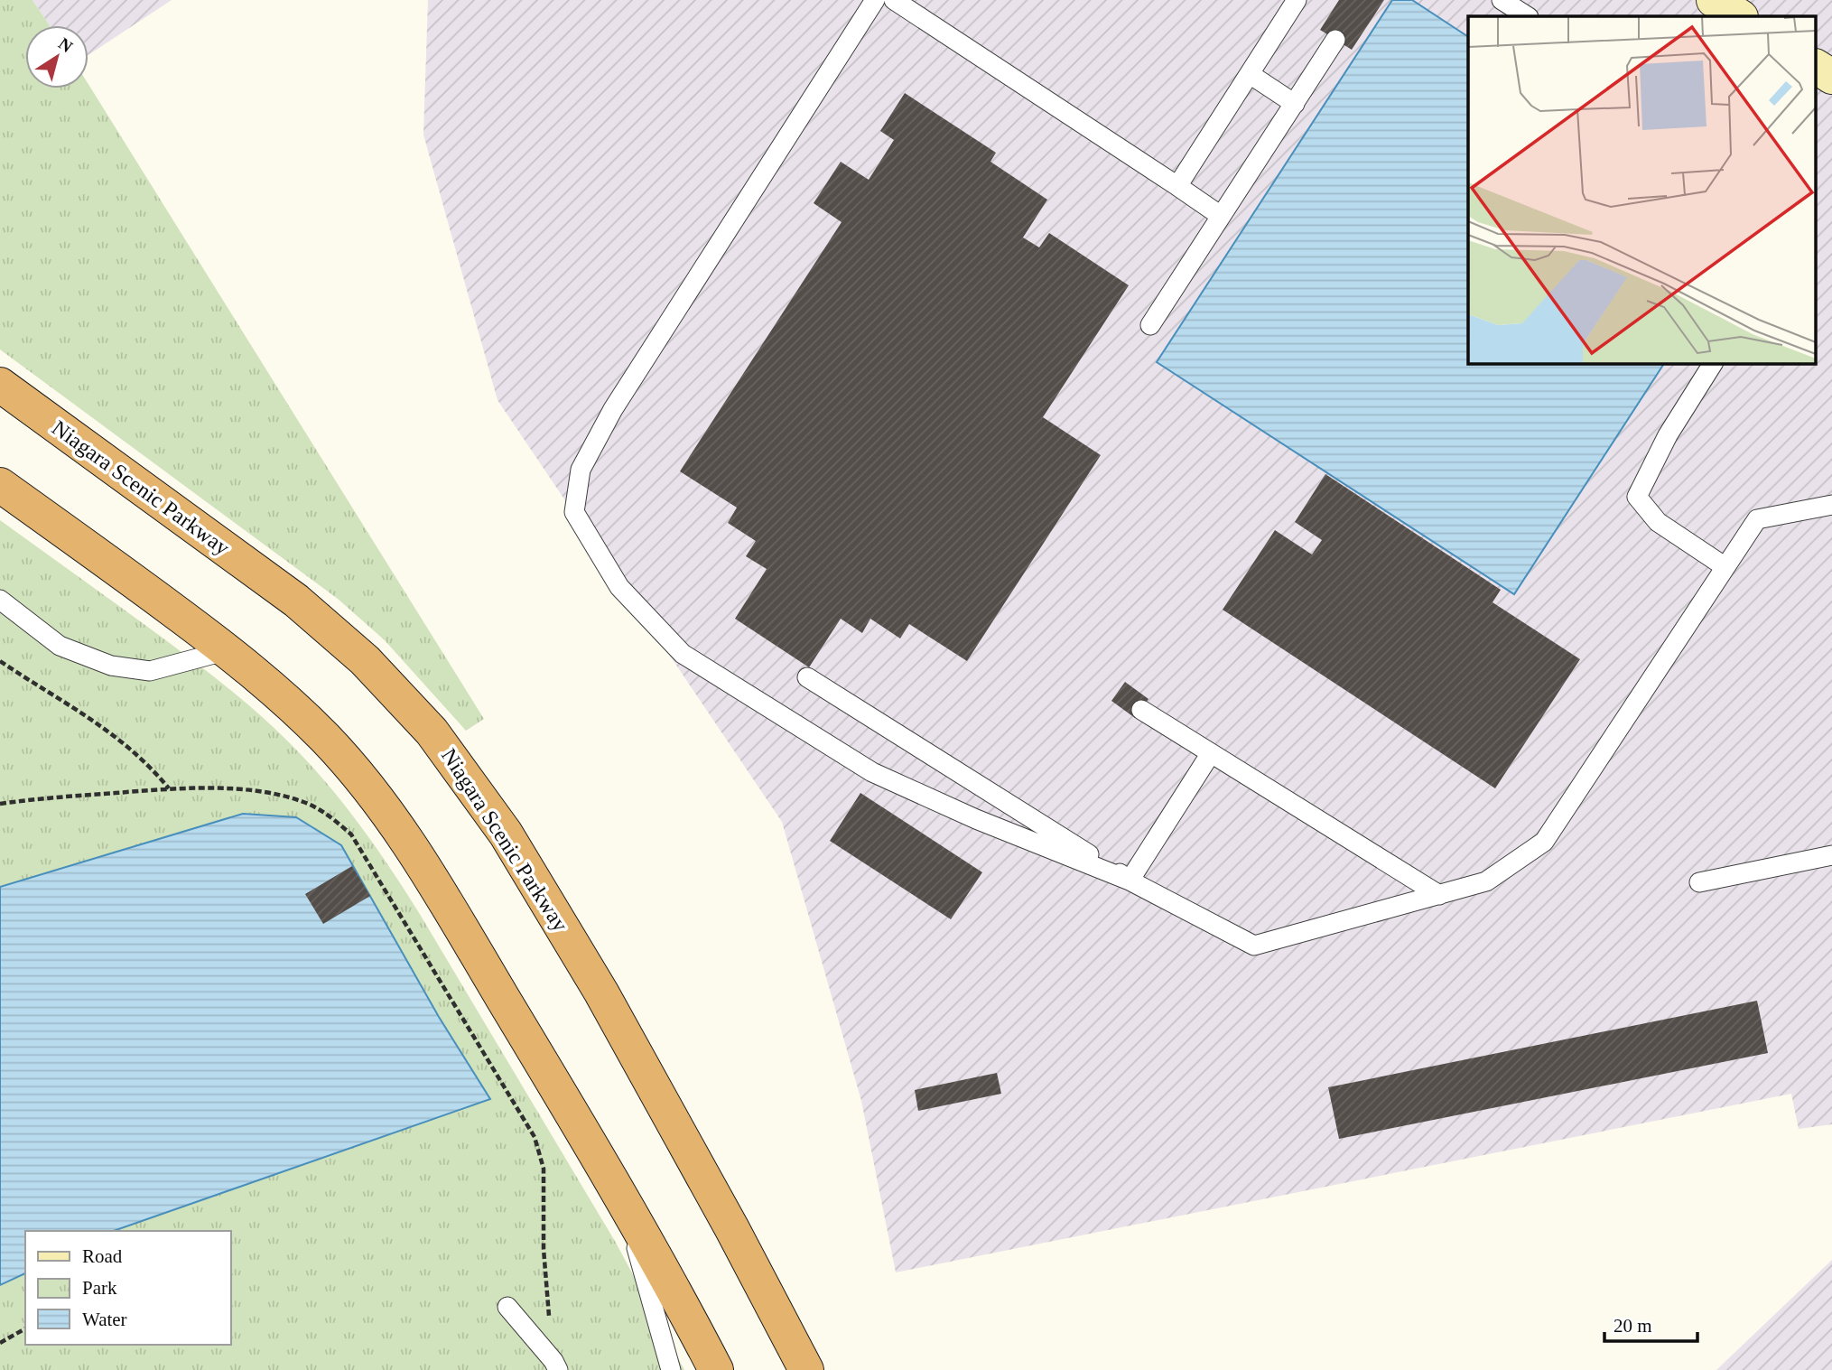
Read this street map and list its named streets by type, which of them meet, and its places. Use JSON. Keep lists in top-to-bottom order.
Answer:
{
  "streets": {
    "highway": ["Niagara Scenic Parkway"]
  },
  "legend": ["Road", "Park", "Water"],
  "scale_bar": "20 m",
  "north": "top right"
}
